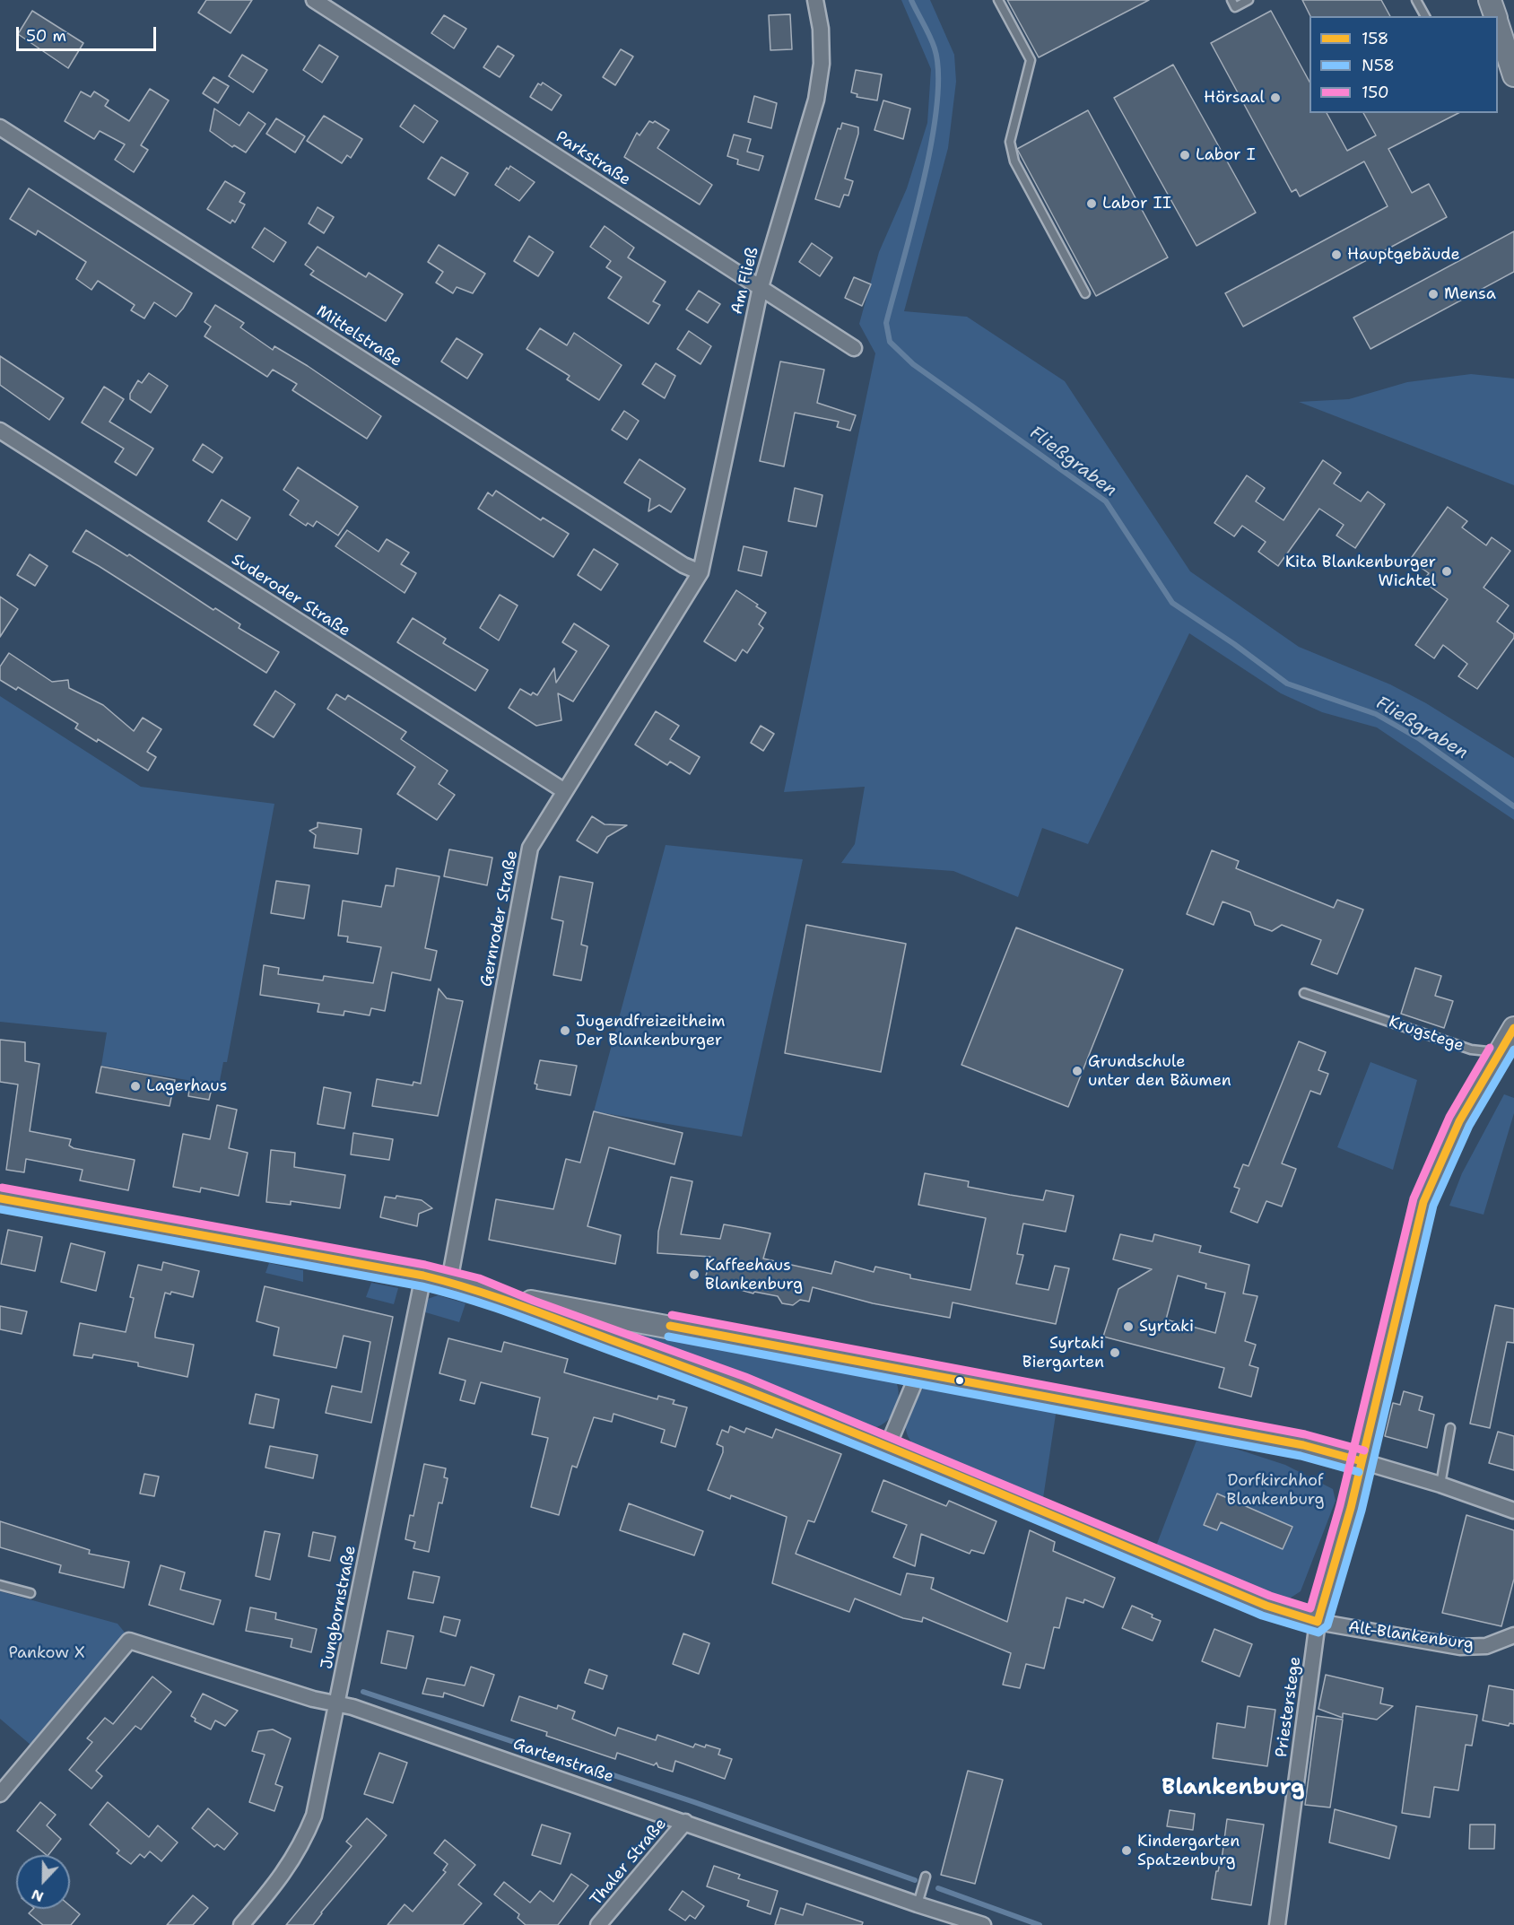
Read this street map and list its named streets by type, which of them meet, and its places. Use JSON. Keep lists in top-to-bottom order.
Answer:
{
  "streets": {
    "main road": ["Alt-Blankenburg"],
    "street": [
      "Parkstraße",
      "Am Fließ",
      "Mittelstraße",
      "Suderoder Straße",
      "Gernroder Straße",
      "Jungbornstraße",
      "Priesterstege",
      "Gartenstraße",
      "Thaler Straße"
    ],
    "lane": ["Krugstege"]
  },
  "crossings": [
    ["Parkstraße", "Am Fließ"],
    ["Am Fließ", "Mittelstraße"],
    ["Am Fließ", "Gernroder Straße"],
    ["Mittelstraße", "Gernroder Straße"],
    ["Suderoder Straße", "Gernroder Straße"],
    ["Gernroder Straße", "Alt-Blankenburg"],
    ["Jungbornstraße", "Alt-Blankenburg"],
    ["Jungbornstraße", "Gartenstraße"],
    ["Alt-Blankenburg", "Priesterstege"],
    ["Gartenstraße", "Thaler Straße"]
  ],
  "districts": ["Blankenburg"],
  "water": ["Fließgraben"],
  "parks": ["Dorfkirchhof Blankenburg", "Pankow X"],
  "places": [
    "Hörsaal",
    "Labor I",
    "Labor II",
    "Hauptgebäude",
    "Mensa",
    "Kita Blankenburger Wichtel",
    "Jugendfreizeitheim Der Blankenburger",
    "Grundschule unter den Bäumen",
    "Lagerhaus",
    "Kaffeehaus Blankenburg",
    "Syrtaki",
    "Syrtaki Biergarten",
    "Kindergarten Spatzenburg"
  ],
  "lines": ["transit line 158", "transit line 150", "transit line N58"],
  "legend": ["158", "N58", "150"],
  "scale_bar": "50 m",
  "north": "bottom"
}
